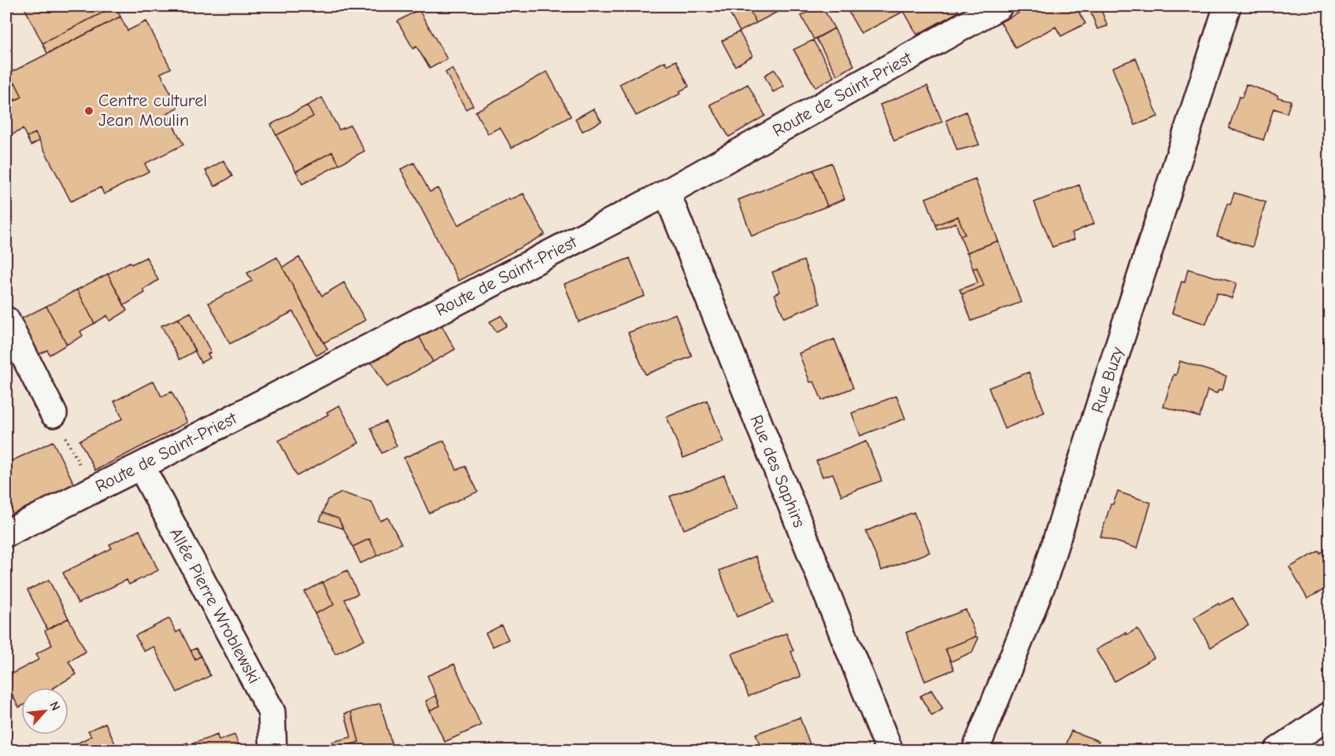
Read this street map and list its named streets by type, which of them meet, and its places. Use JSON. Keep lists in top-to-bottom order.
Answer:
{
  "streets": {
    "street": [
      "Route de Saint-Priest",
      "Rue Buzy",
      "Rue des Saphirs",
      "Allée Pierre Wroblewski"
    ]
  },
  "crossings": [
    ["Route de Saint-Priest", "Rue des Saphirs"],
    ["Route de Saint-Priest", "Allée Pierre Wroblewski"]
  ],
  "places": ["Centre culturel Jean Moulin"],
  "north": "top right"
}
